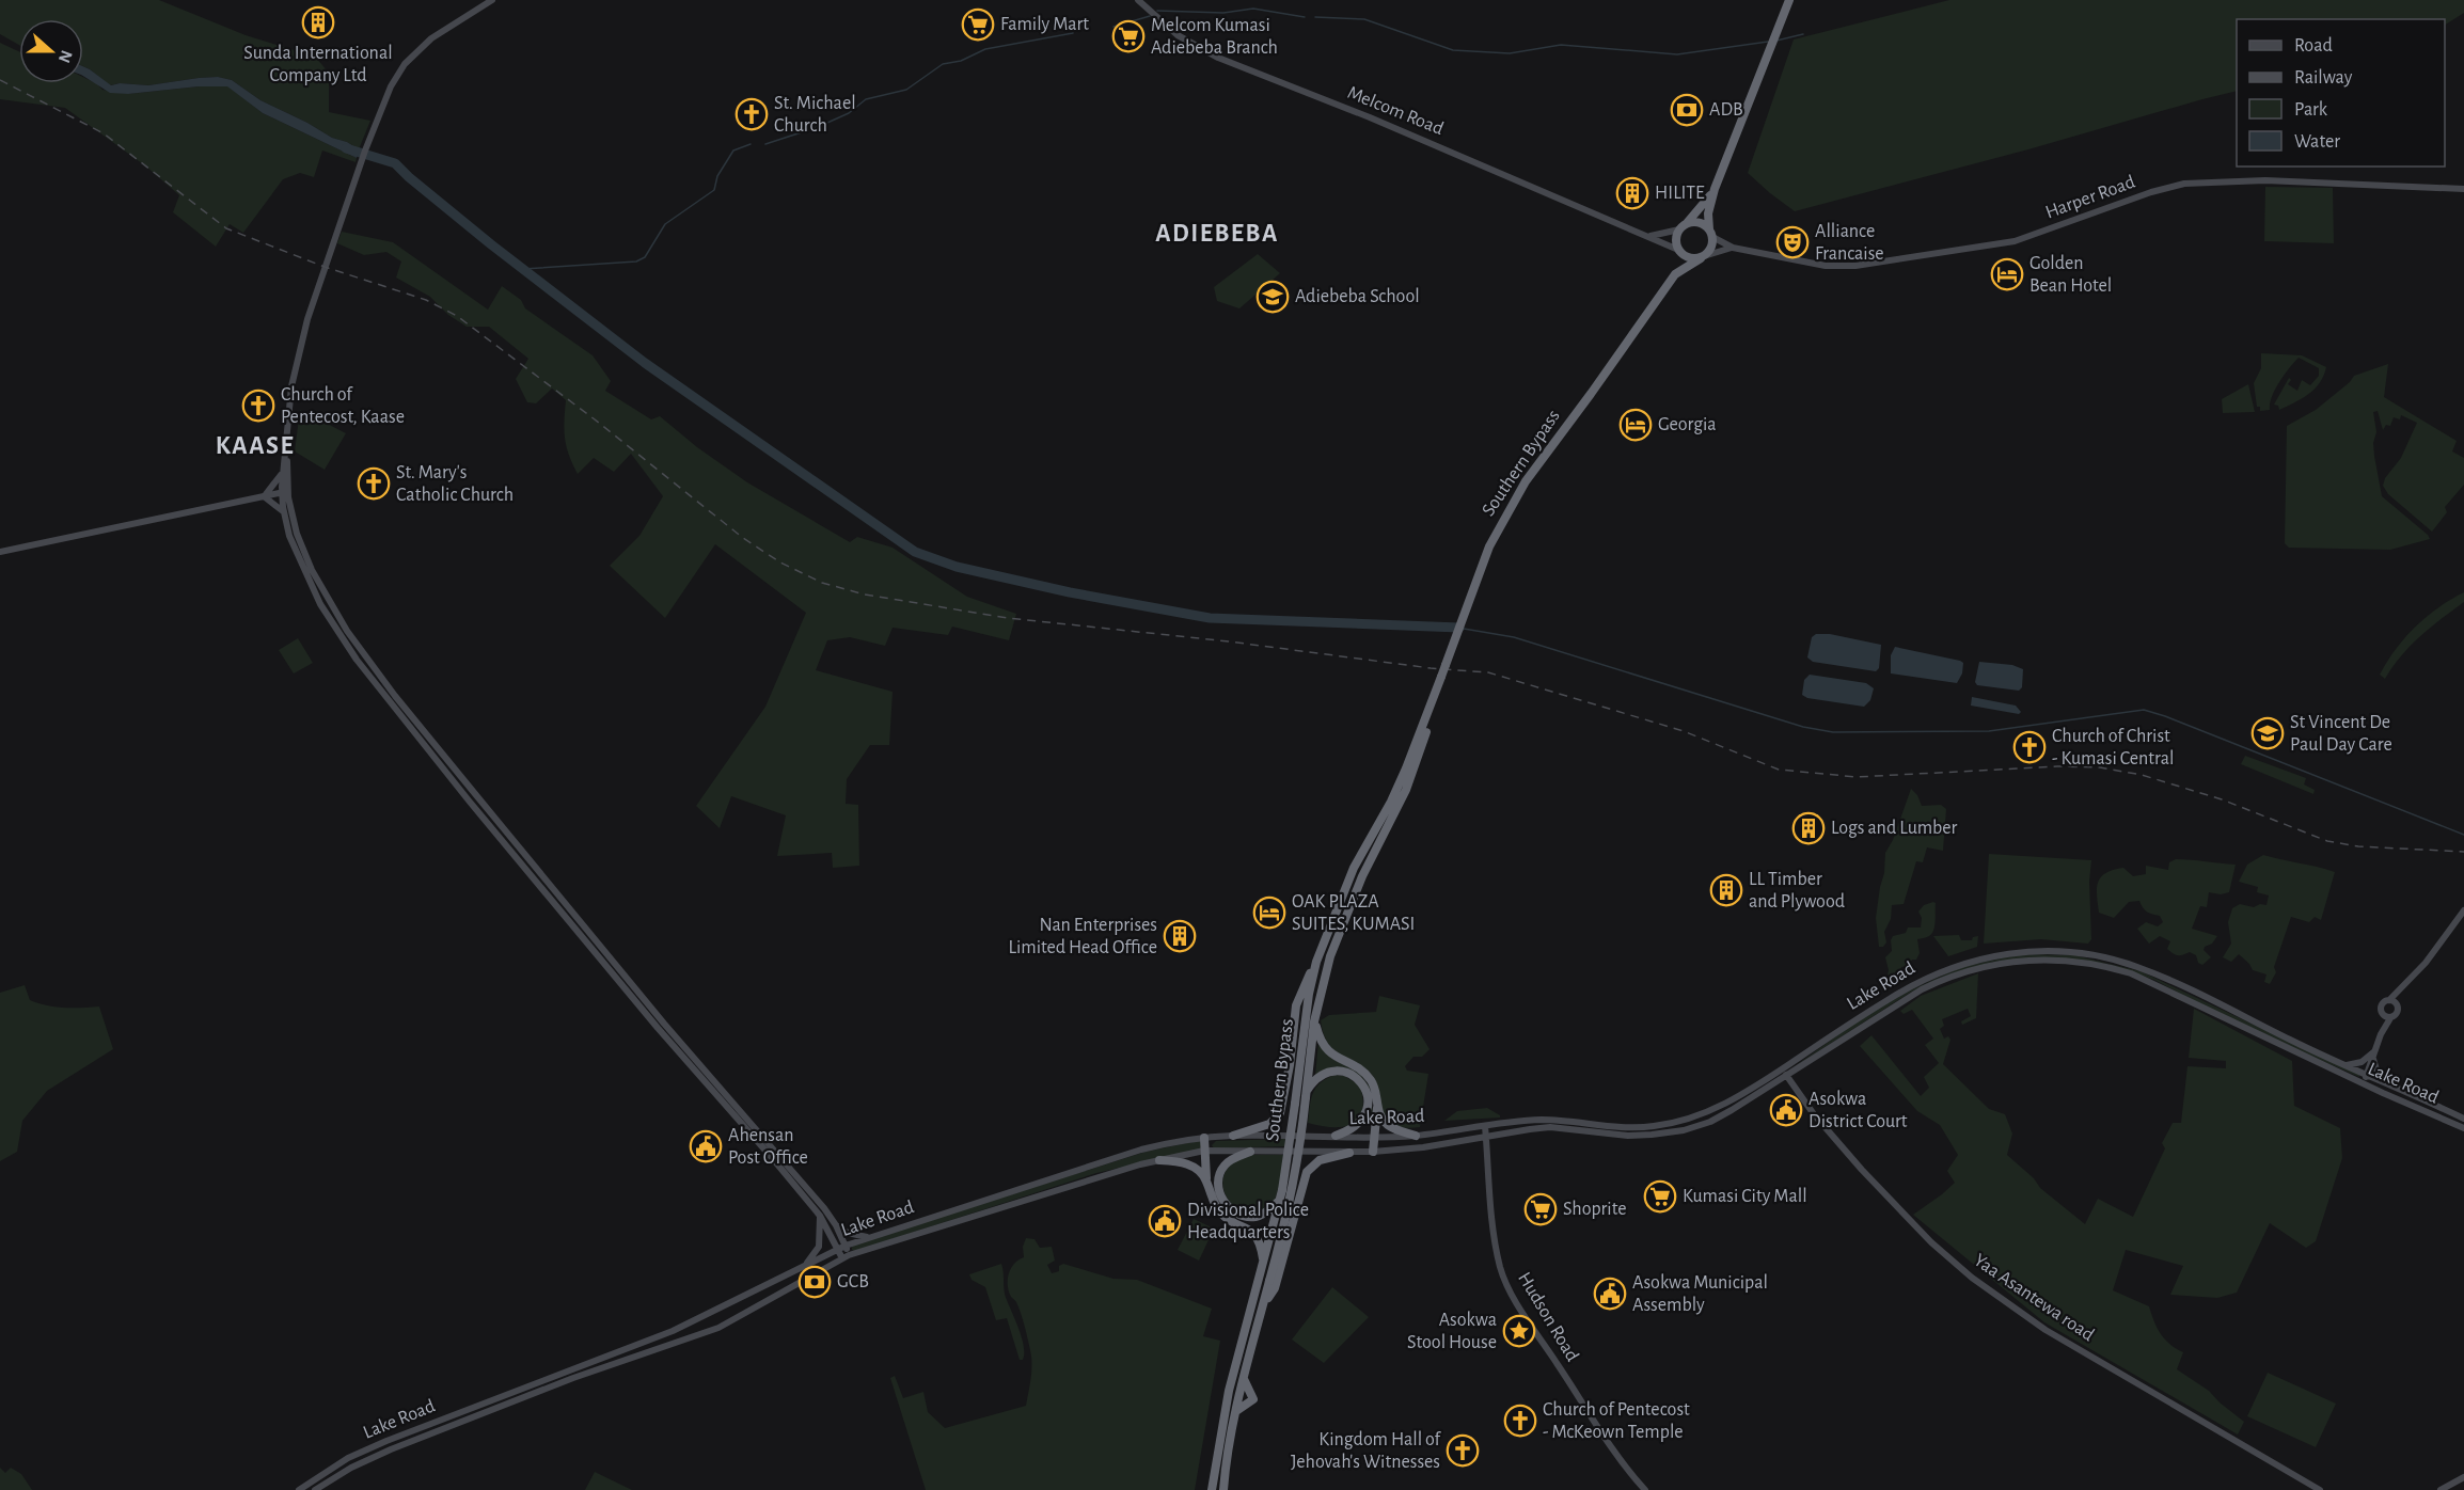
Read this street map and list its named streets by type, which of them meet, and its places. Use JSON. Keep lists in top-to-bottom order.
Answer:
{
  "streets": {
    "highway": ["Southern Bypass"],
    "main road": [
      "Melcom Road",
      "Harper Road",
      "Lake Road",
      "Yaa Asantewa road",
      "Hudson Road"
    ]
  },
  "crossings": [
    ["Melcom Road", "Harper Road"],
    ["Melcom Road", "Southern Bypass"],
    ["Harper Road", "Southern Bypass"],
    ["Lake Road", "Yaa Asantewa road"],
    ["Lake Road", "Hudson Road"]
  ],
  "districts": ["ADIEBEBA", "KAASE"],
  "places": {
    "building": [
      "Sunda International Company Ltd",
      "HILITE",
      "Logs and Lumber",
      "LL Timber and Plywood",
      "Nan Enterprises Limited Head Office"
    ],
    "supermarket": [
      "Family Mart",
      "Melcom Kumasi Adiebeba Branch",
      "Kumasi City Mall",
      "Shoprite"
    ],
    "bank": ["ADB", "GCB"],
    "church": [
      "St. Michael Church",
      "Church of Pentecost, Kaase",
      "St. Mary's Catholic Church",
      "Church of Christ - Kumasi Central",
      "Church of Pentecost - McKeown Temple",
      "Kingdom Hall of Jehovah's Witnesses"
    ],
    "theatre": ["Alliance Francaise"],
    "hotel": ["Golden Bean Hotel", "Georgia", "OAK PLAZA SUITES, KUMASI"],
    "school or university": ["Adiebeba School", "St Vincent De Paul Day Care"],
    "public building": [
      "Asokwa District Court",
      "Ahensan Post Office",
      "Divisional Police Headquarters",
      "Asokwa Municipal Assembly"
    ],
    "place": ["Asokwa Stool House"]
  },
  "legend": [
    "Road",
    "Railway",
    "Park",
    "Water"
  ],
  "north": "right"
}
